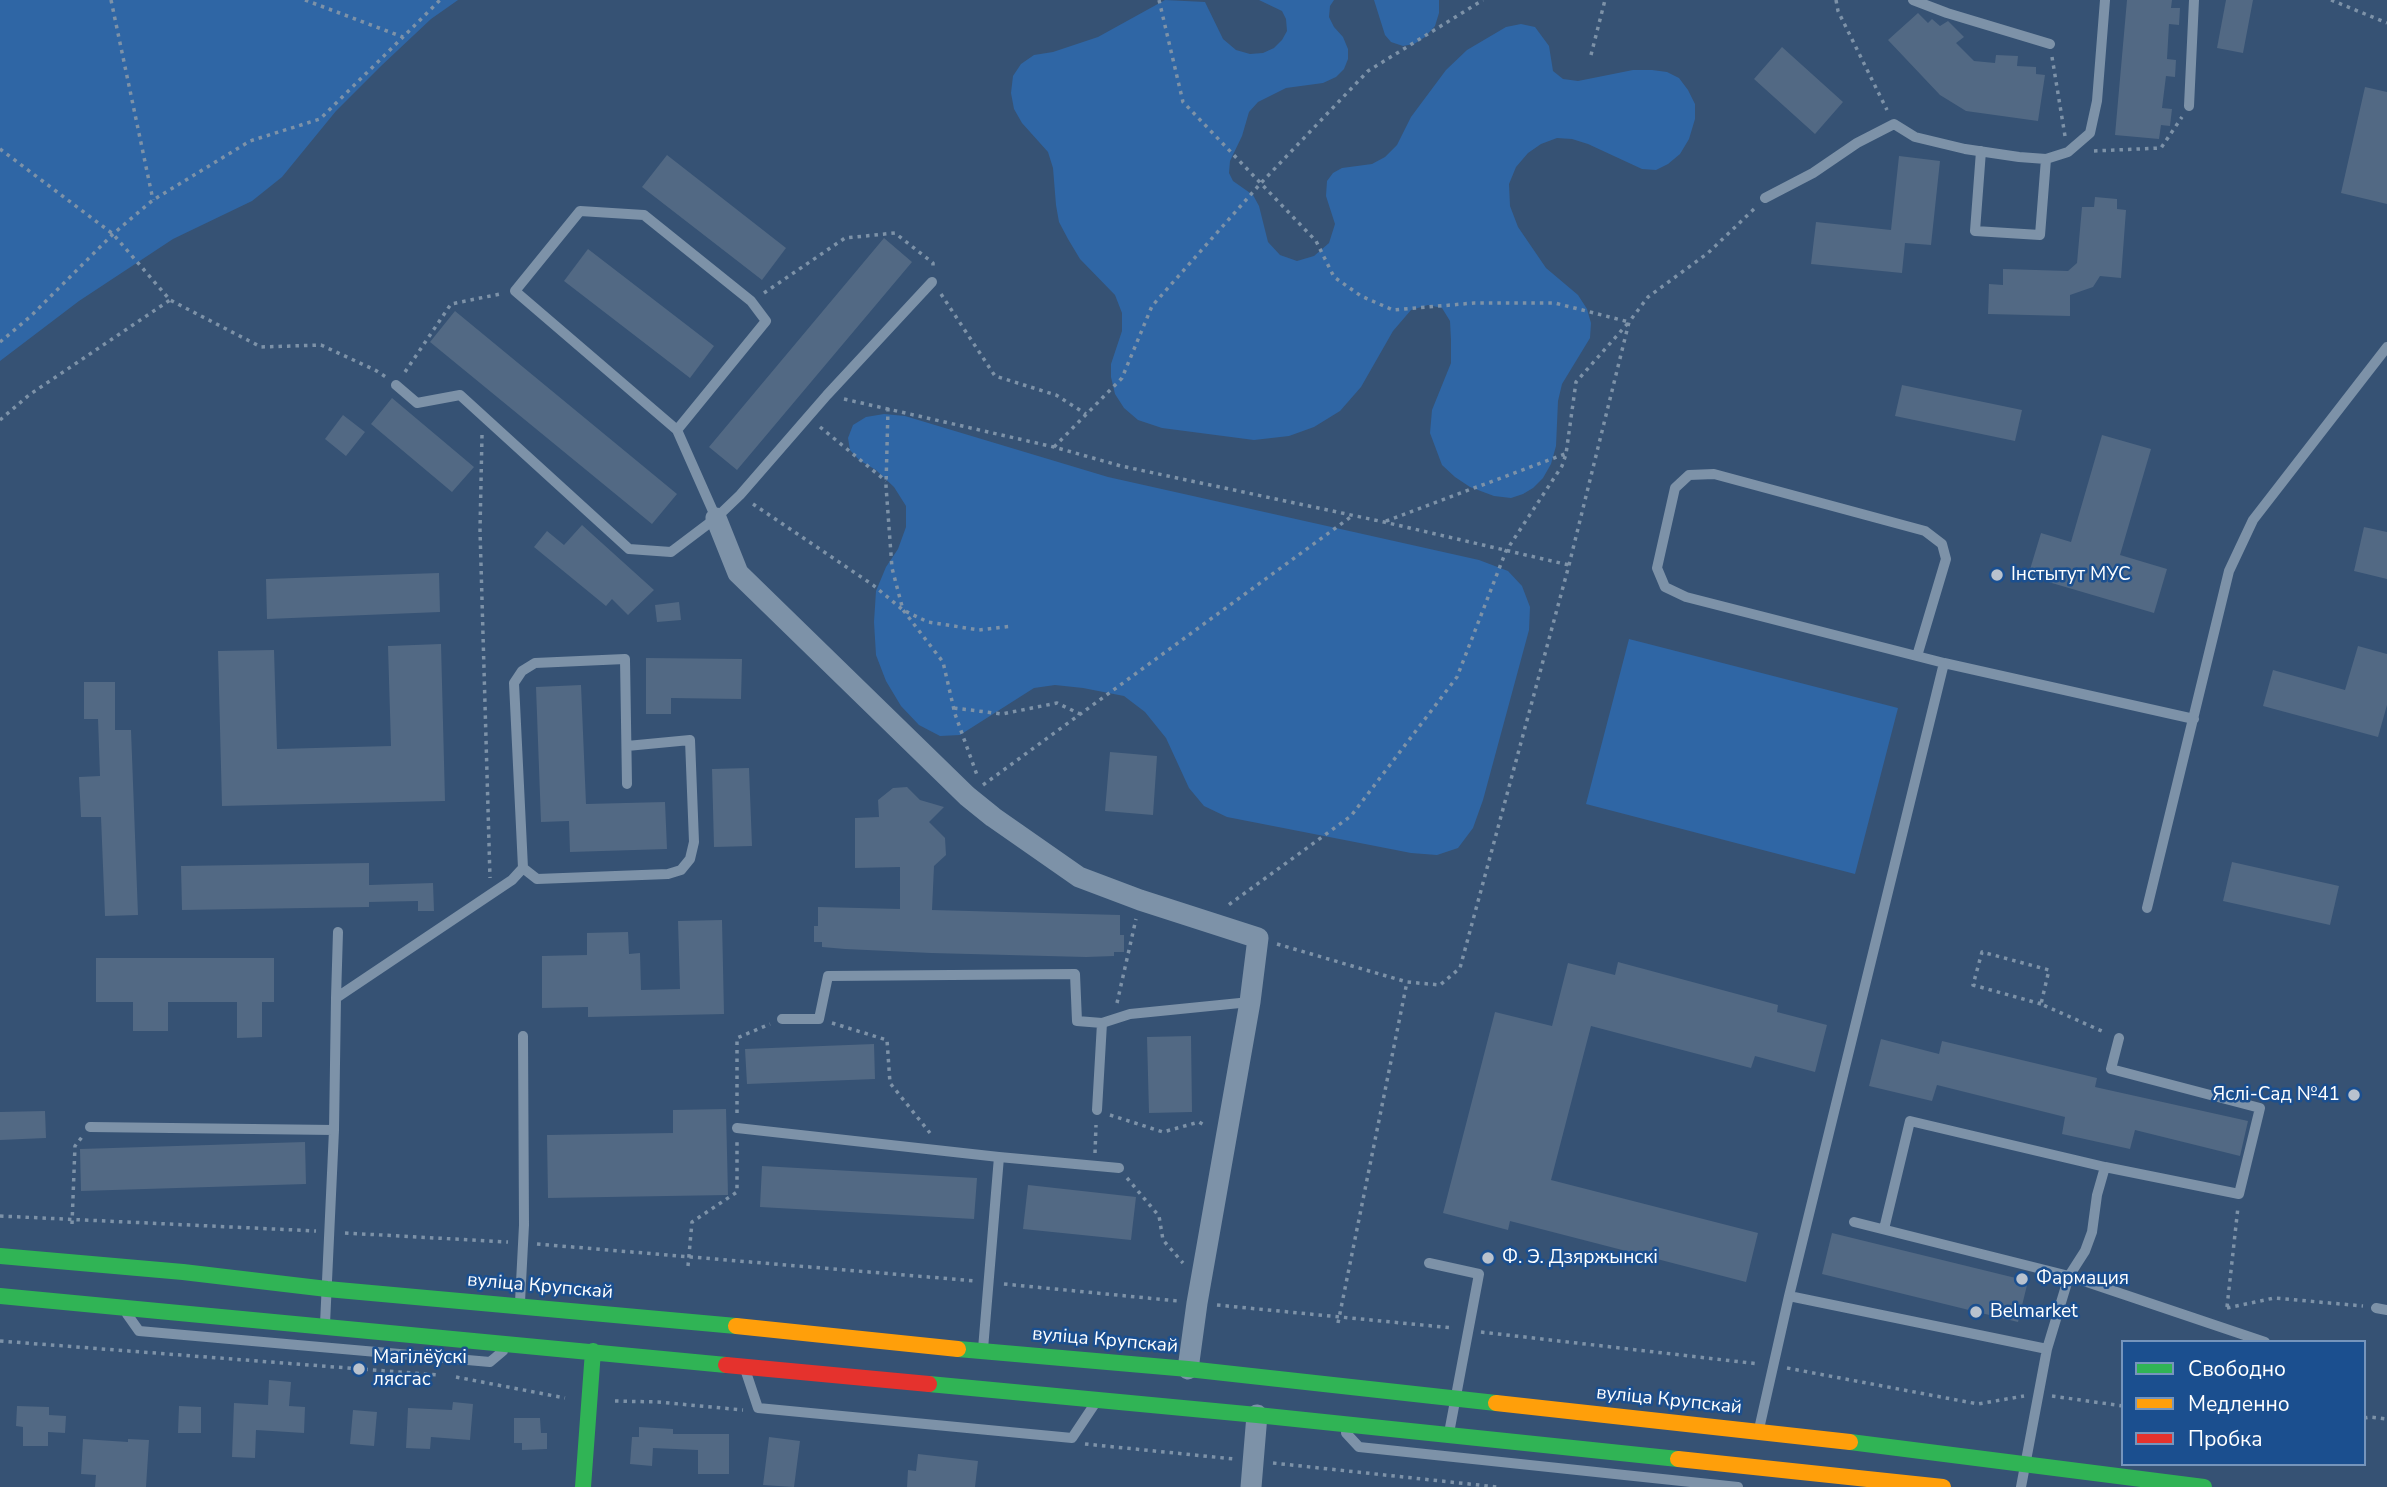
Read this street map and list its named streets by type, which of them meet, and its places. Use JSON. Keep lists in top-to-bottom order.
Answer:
{
  "streets": {
    "main road": ["вуліца Крупскай"]
  },
  "places": [
    "Інстытут МУС",
    "Яслі-Сад №41",
    "Ф. Э. Дзяржынскі",
    "Фармация",
    "Belmarket",
    "Магілёўскі лясгас"
  ],
  "legend": ["Свободно", "Медленно", "Пробка"]
}
